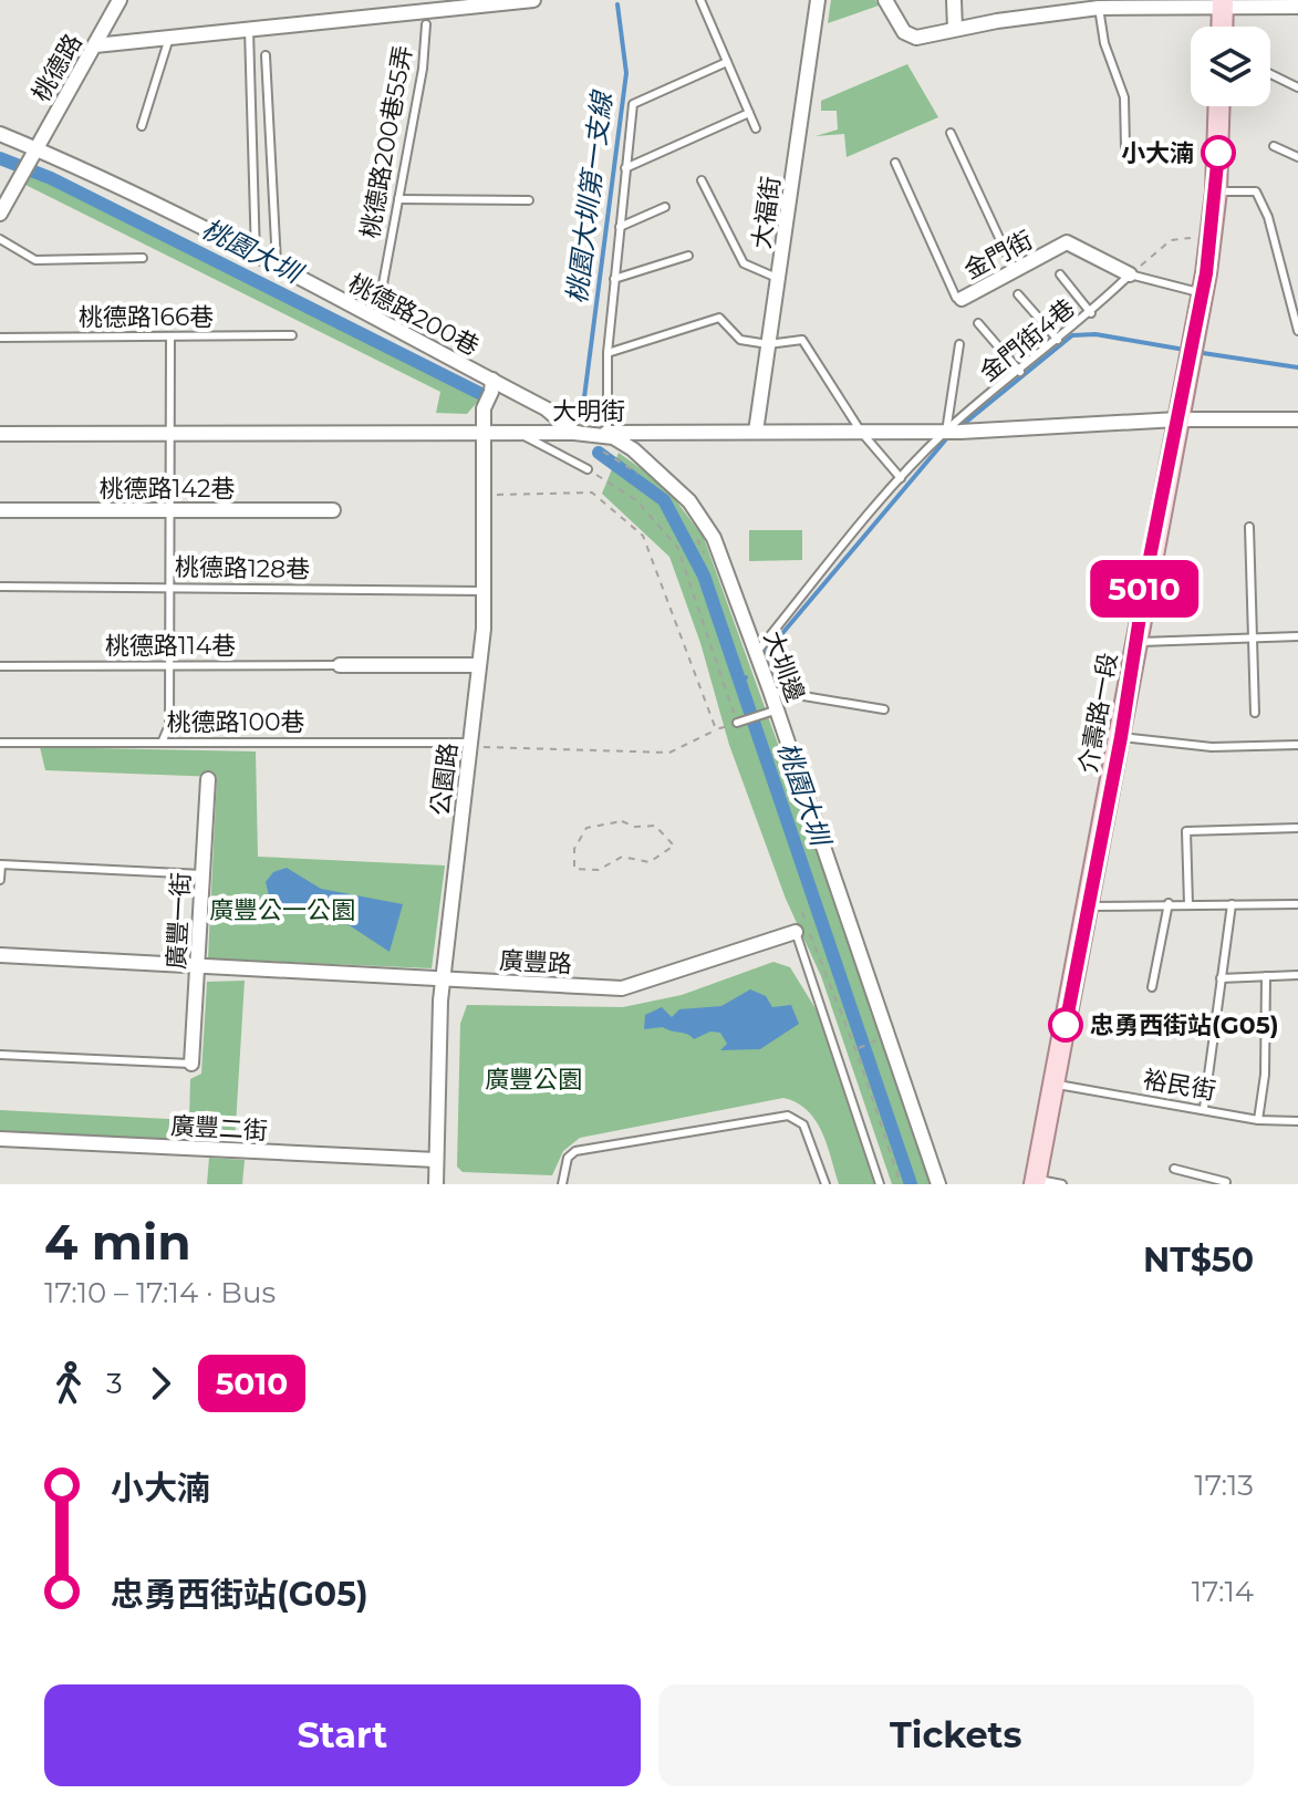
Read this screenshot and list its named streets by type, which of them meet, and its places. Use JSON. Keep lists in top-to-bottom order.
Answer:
{
  "streets": {
    "main road": ["介壽路一段"],
    "street": [
      "桃德路",
      "大福街",
      "金門街",
      "桃德路200巷",
      "大明街",
      "桃德路142巷",
      "大圳邊",
      "公園路",
      "廣豐一街",
      "廣豐路",
      "廣豐二街"
    ],
    "lane": [
      "桃德路200巷55弄",
      "桃德路166巷",
      "金門街4巷",
      "桃德路128巷",
      "桃德路114巷",
      "桃德路100巷",
      "裕民街"
    ]
  },
  "crossings": [
    ["桃德路", "桃德路200巷"],
    ["桃德路200巷55弄", "桃德路200巷"],
    ["大福街", "大明街"],
    ["金門街", "金門街4巷"],
    ["金門街", "介壽路一段"],
    ["桃德路200巷", "大明街"],
    ["桃德路200巷", "大圳邊"],
    ["桃德路200巷", "公園路"],
    ["金門街4巷", "大明街"],
    ["金門街4巷", "大圳邊"],
    ["大明街", "大圳邊"],
    ["大明街", "介壽路一段"],
    ["大明街", "公園路"],
    ["桃德路128巷", "公園路"],
    ["介壽路一段", "裕民街"],
    ["桃德路100巷", "公園路"],
    ["公園路", "廣豐路"],
    ["公園路", "廣豐二街"],
    ["廣豐一街", "廣豐路"]
  ],
  "water": ["桃園大圳第一支線", "桃園大圳"],
  "parks": ["廣豐公一公園", "廣豐公園"],
  "places": ["小大湳", "忠勇西街站(G05)"],
  "lines": ["bus line 5010"],
  "page": {
    "on_map": "5010",
    "heading": ["4 min", "17:10 – 17:14 · Bus", "NT$50"],
    "legs": ["3", "5010"],
    "list": [
      {
        "name": "小大湳",
        "value": "17:13"
      },
      {
        "name": "忠勇西街站(G05)",
        "value": "17:14"
      }
    ],
    "buttons": ["Start", "Tickets"]
  }
}
